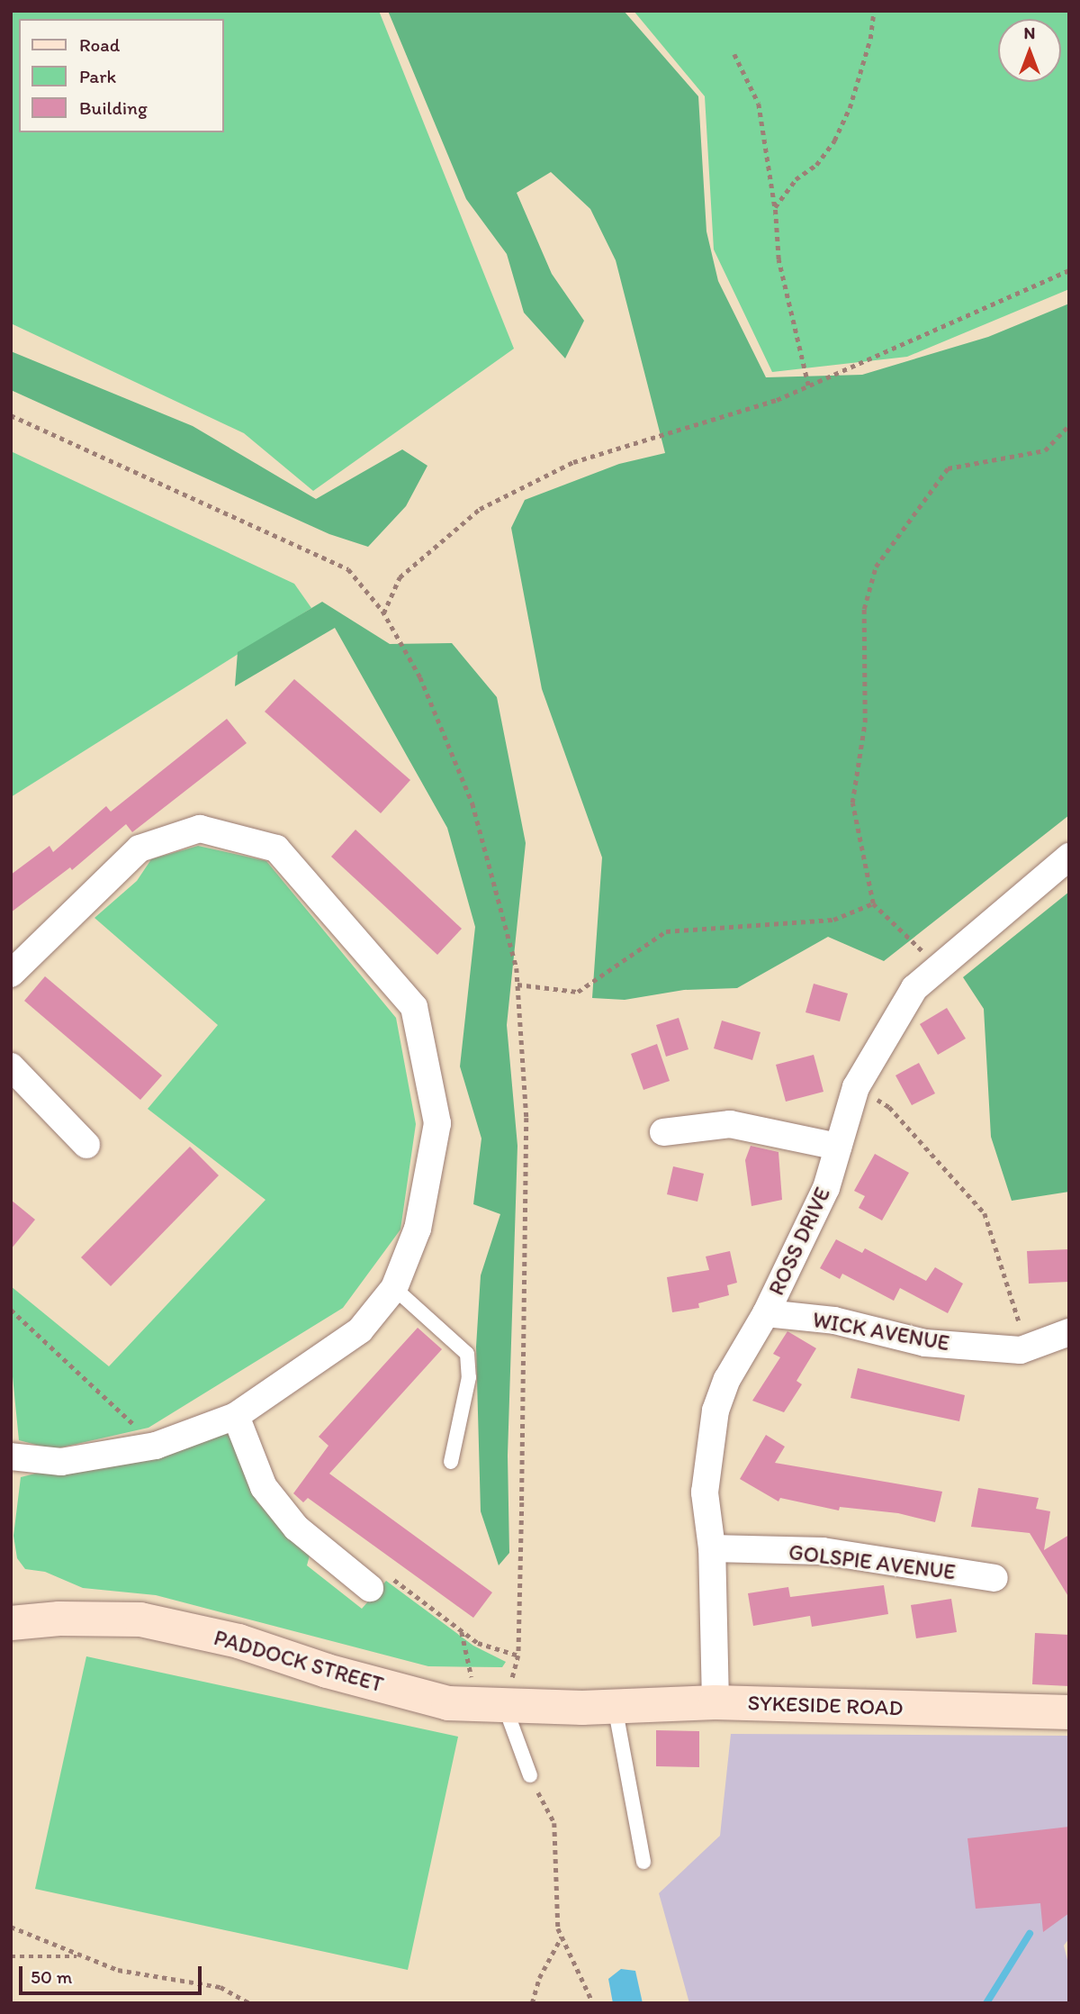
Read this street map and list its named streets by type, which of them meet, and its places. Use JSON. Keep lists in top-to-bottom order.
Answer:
{
  "streets": {
    "street": [
      "ROSS DRIVE",
      "WICK AVENUE",
      "GOLSPIE AVENUE",
      "PADDOCK STREET",
      "SYKESIDE ROAD"
    ]
  },
  "crossings": [
    ["ROSS DRIVE", "WICK AVENUE"],
    ["ROSS DRIVE", "GOLSPIE AVENUE"],
    ["ROSS DRIVE", "SYKESIDE ROAD"],
    ["PADDOCK STREET", "SYKESIDE ROAD"]
  ],
  "legend": ["Road", "Park", "Building"],
  "scale_bar": "50 m",
  "north": "top"
}
